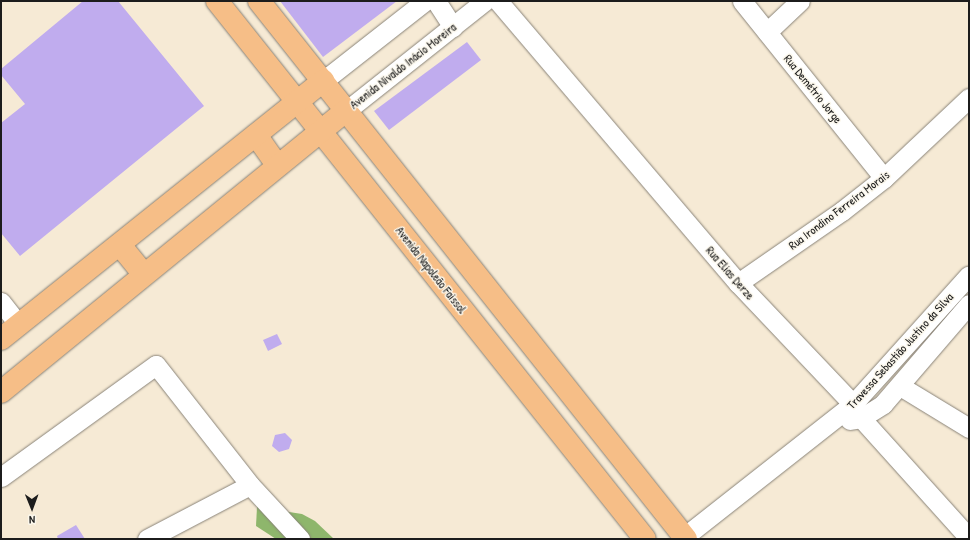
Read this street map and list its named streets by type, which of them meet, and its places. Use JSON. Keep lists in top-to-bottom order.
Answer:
{
  "streets": {
    "main road": ["Avenida Nivaldo Inácio Moreira", "Avenida Napoleão Faissol"],
    "street": [
      "Rua Demétrio Jorge",
      "Rua Irondino Ferreira Morais",
      "Rua Elias Derze",
      "Travessa Sebastião Justino da Silva"
    ]
  },
  "crossings": [
    ["Avenida Nivaldo Inácio Moreira", "Avenida Napoleão Faissol"],
    ["Rua Demétrio Jorge", "Rua Irondino Ferreira Morais"],
    ["Rua Irondino Ferreira Morais", "Rua Elias Derze"],
    ["Rua Elias Derze", "Travessa Sebastião Justino da Silva"]
  ],
  "north": "bottom"
}
